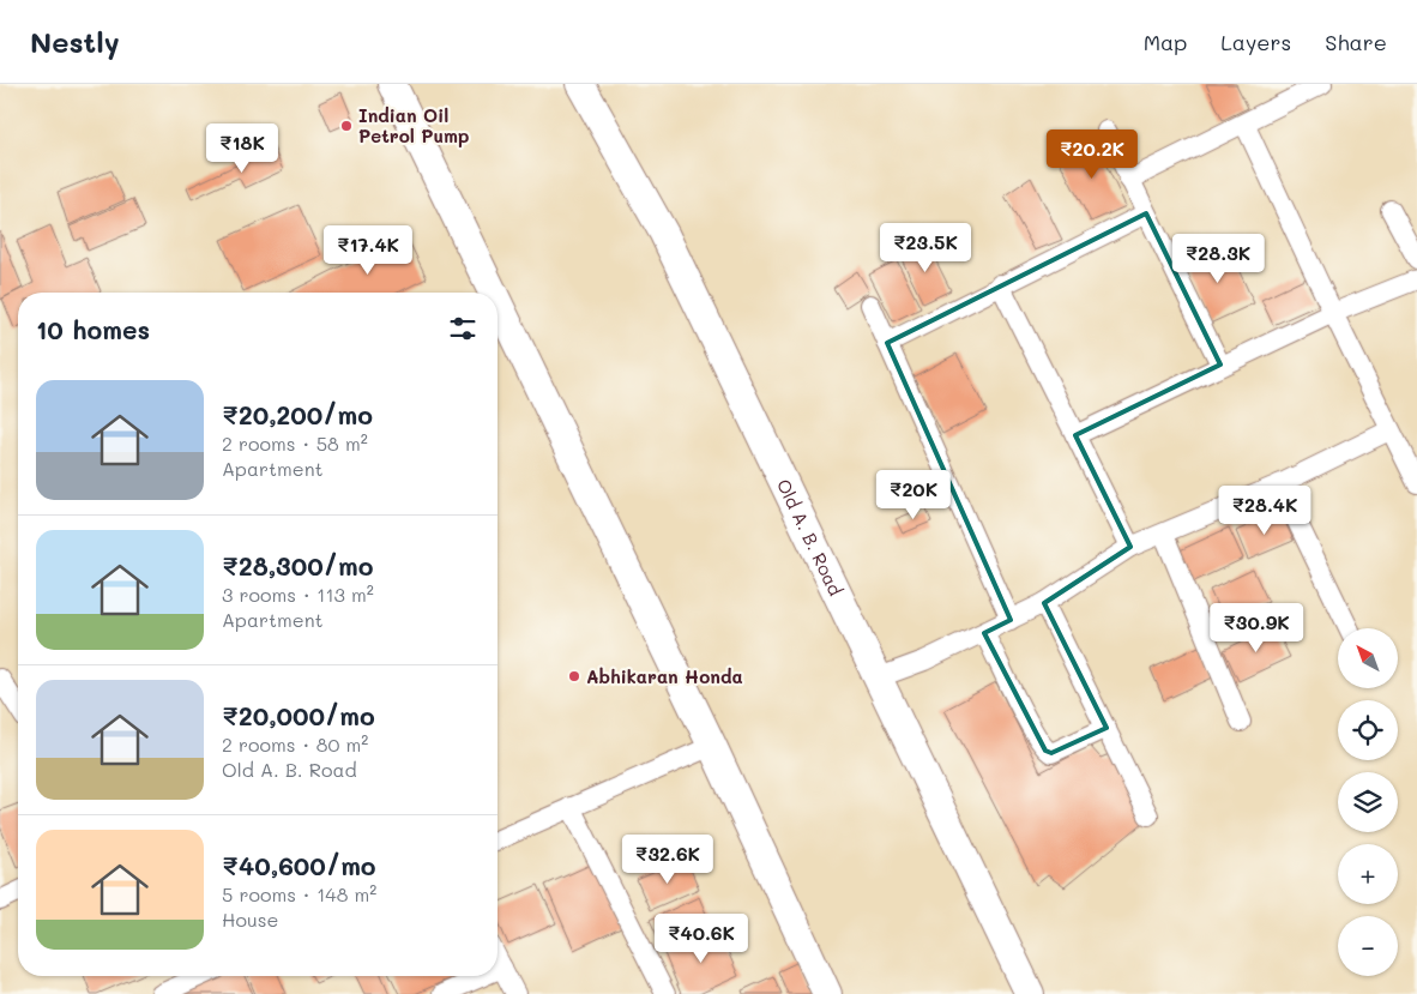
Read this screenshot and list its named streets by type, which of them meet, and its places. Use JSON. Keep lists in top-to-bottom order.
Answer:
{
  "streets": {
    "main road": ["Old A. B. Road"]
  },
  "places": ["Indian Oil Petrol Pump", "Abhikaran Honda"],
  "north": "top left",
  "page": {
    "header": "Nestly",
    "nav": ["Map", "Layers", "Share"],
    "price": [
      "₹18K",
      "₹20.2K",
      "₹23.5K",
      "₹17.4K",
      "₹28.3K",
      "₹20K",
      "₹28.4K",
      "₹30.9K",
      "₹32.6K",
      "₹40.6K"
    ],
    "heading": "10 homes",
    "list": [
      {
        "name": "₹20,200/mo",
        "note": "2 rooms · 58 m² · Apartment"
      },
      {
        "name": "₹28,300/mo",
        "note": "3 rooms · 113 m² · Apartment"
      },
      {
        "name": "₹20,000/mo",
        "note": "2 rooms · 80 m² · Old A. B. Road"
      },
      {
        "name": "₹40,600/mo",
        "note": "5 rooms · 148 m² · House"
      }
    ],
    "map_buttons": ["+", "−"]
  }
}
